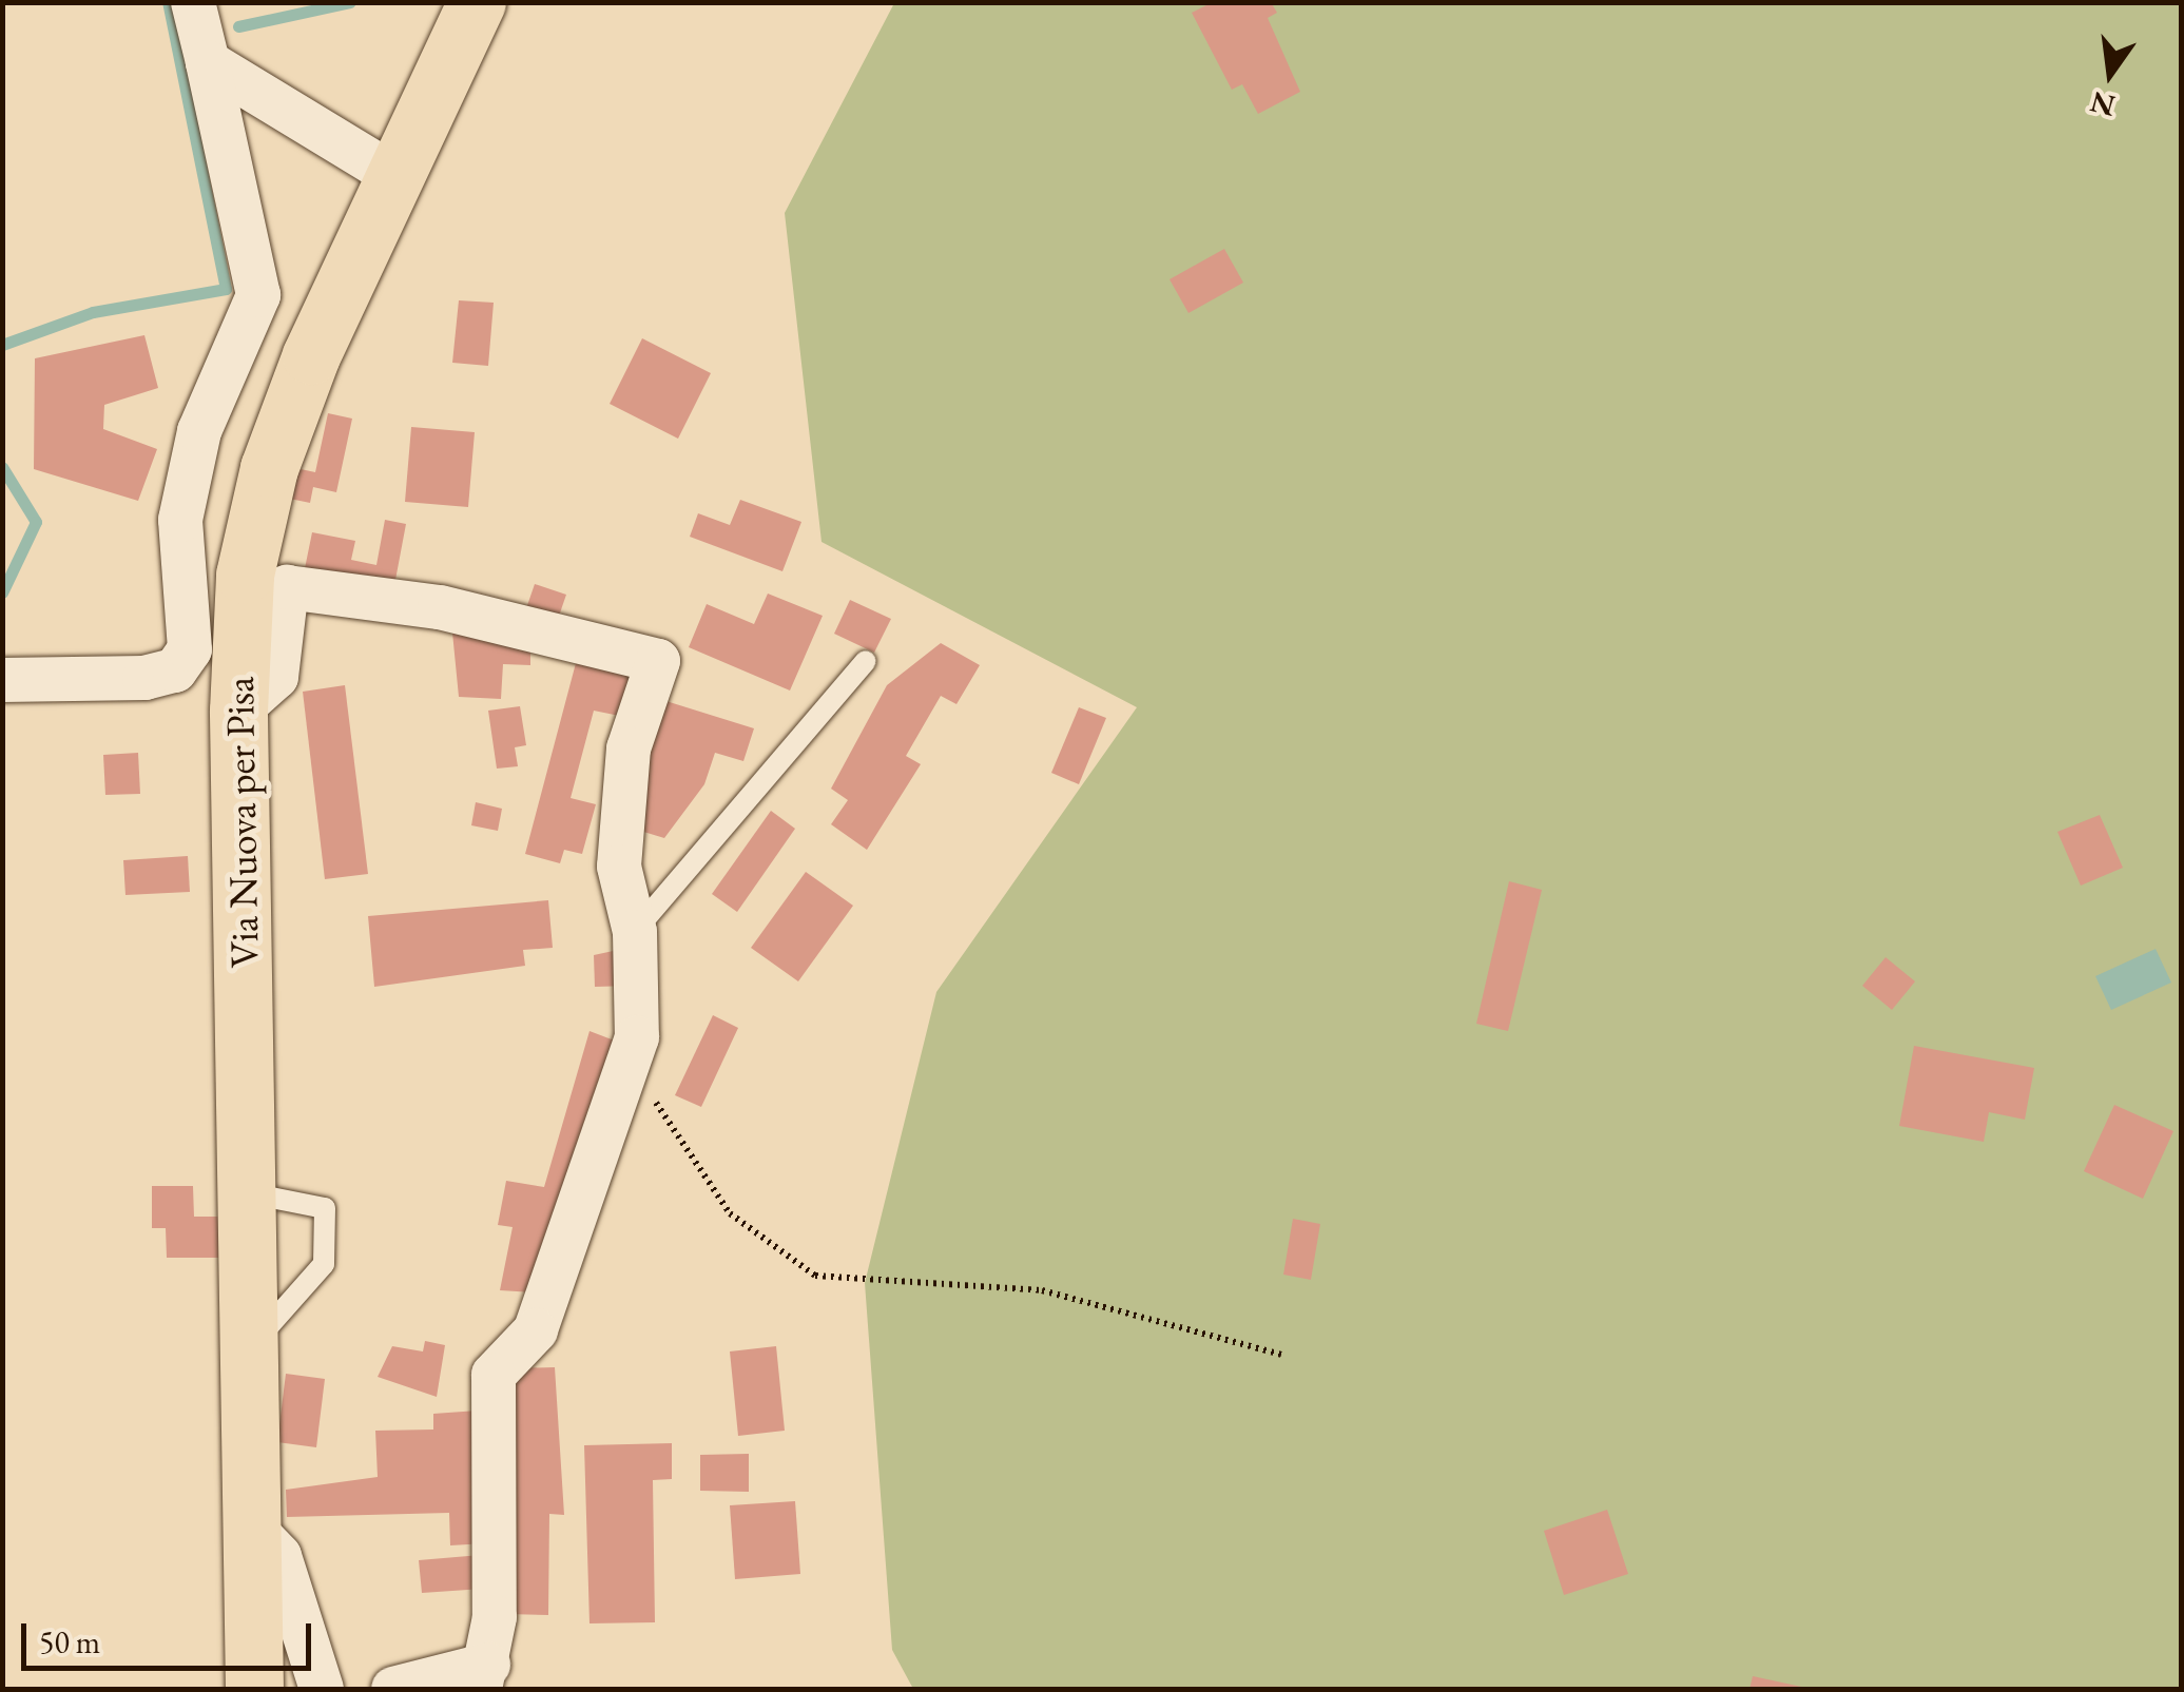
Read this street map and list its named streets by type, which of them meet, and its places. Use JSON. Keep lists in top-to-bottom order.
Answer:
{
  "streets": {
    "main road": ["Via Nuova per Pisa"]
  },
  "scale_bar": "50 m",
  "north": "bottom"
}
